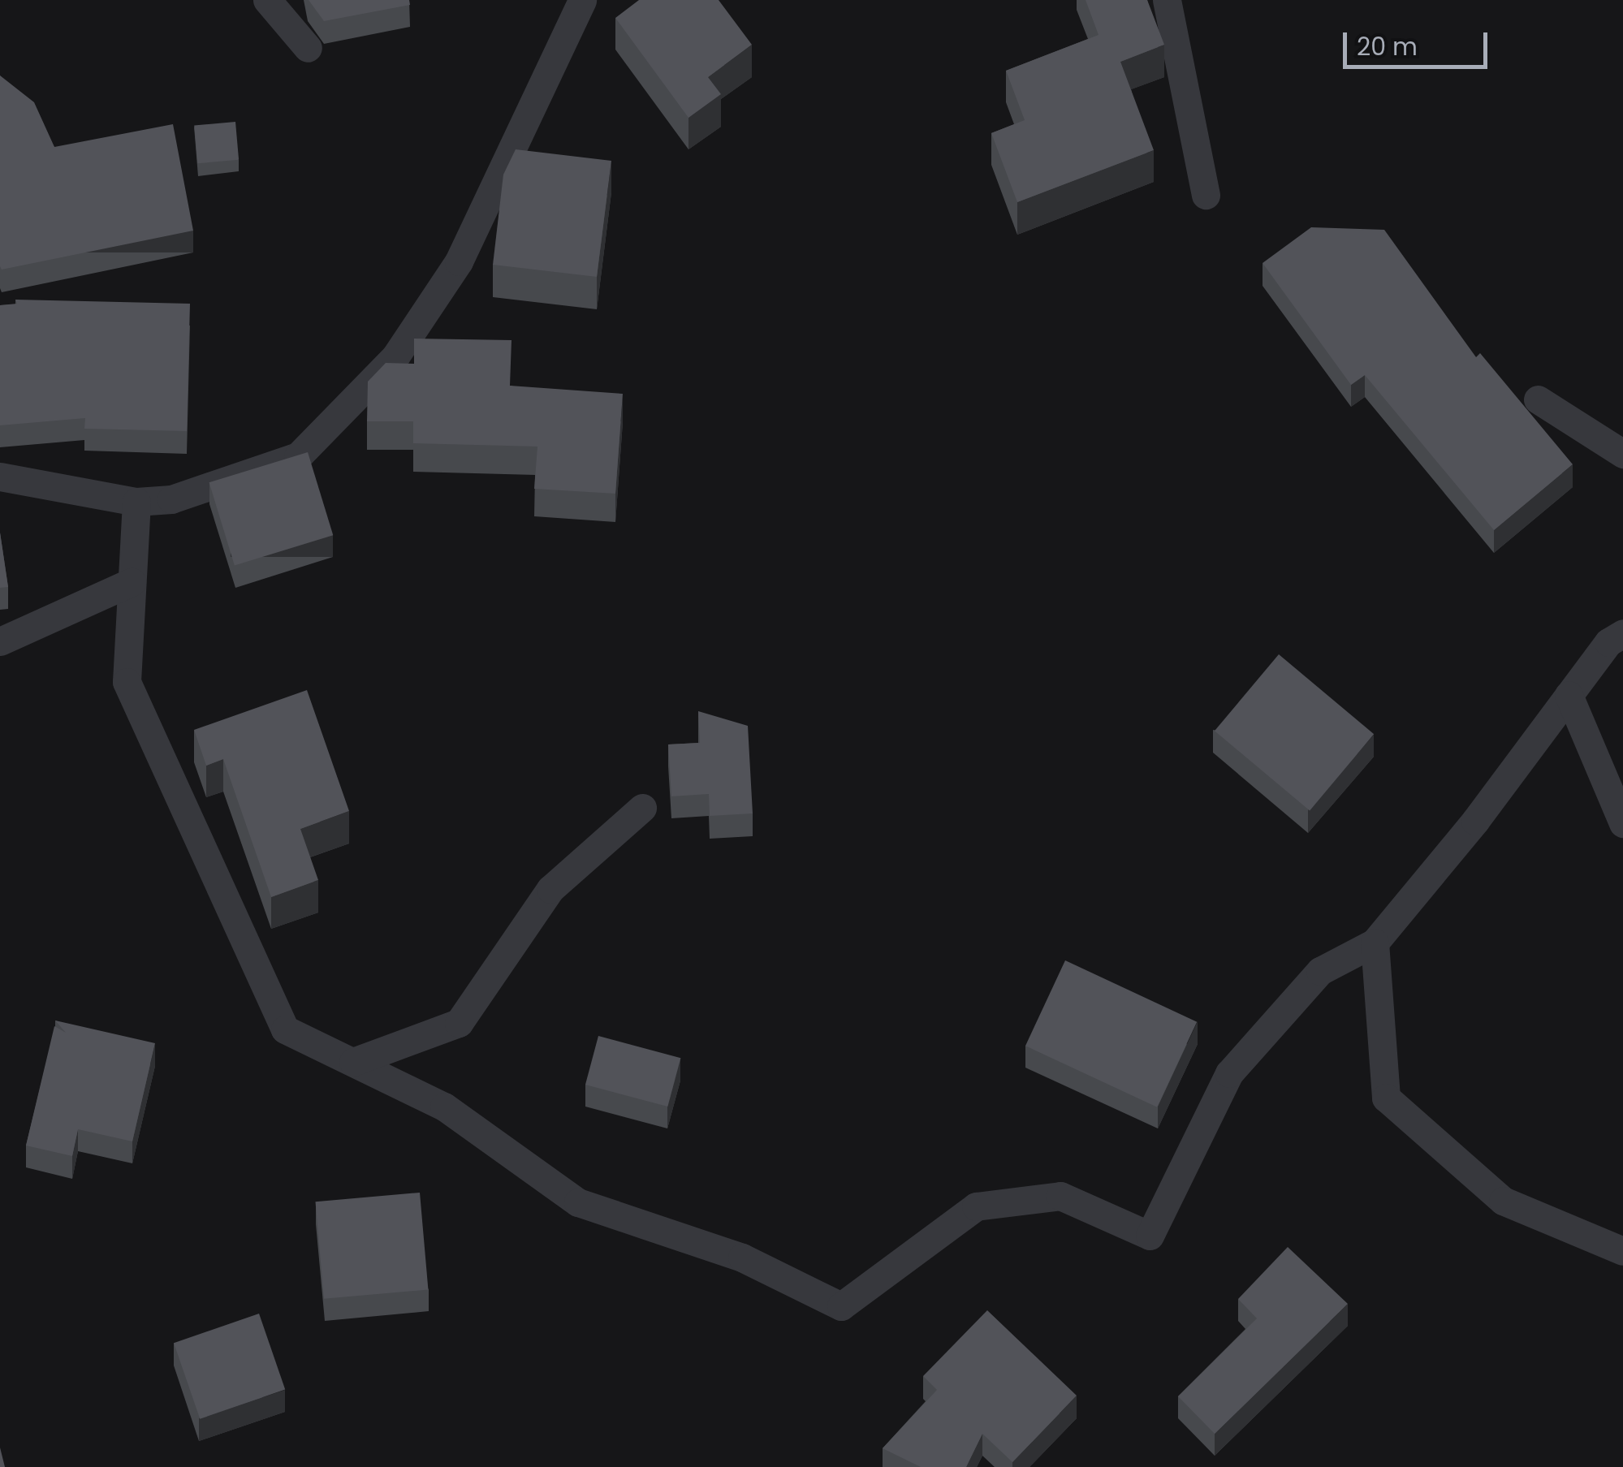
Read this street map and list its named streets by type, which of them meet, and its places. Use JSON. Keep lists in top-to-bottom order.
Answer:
{
  "scale_bar": "20 m"
}
